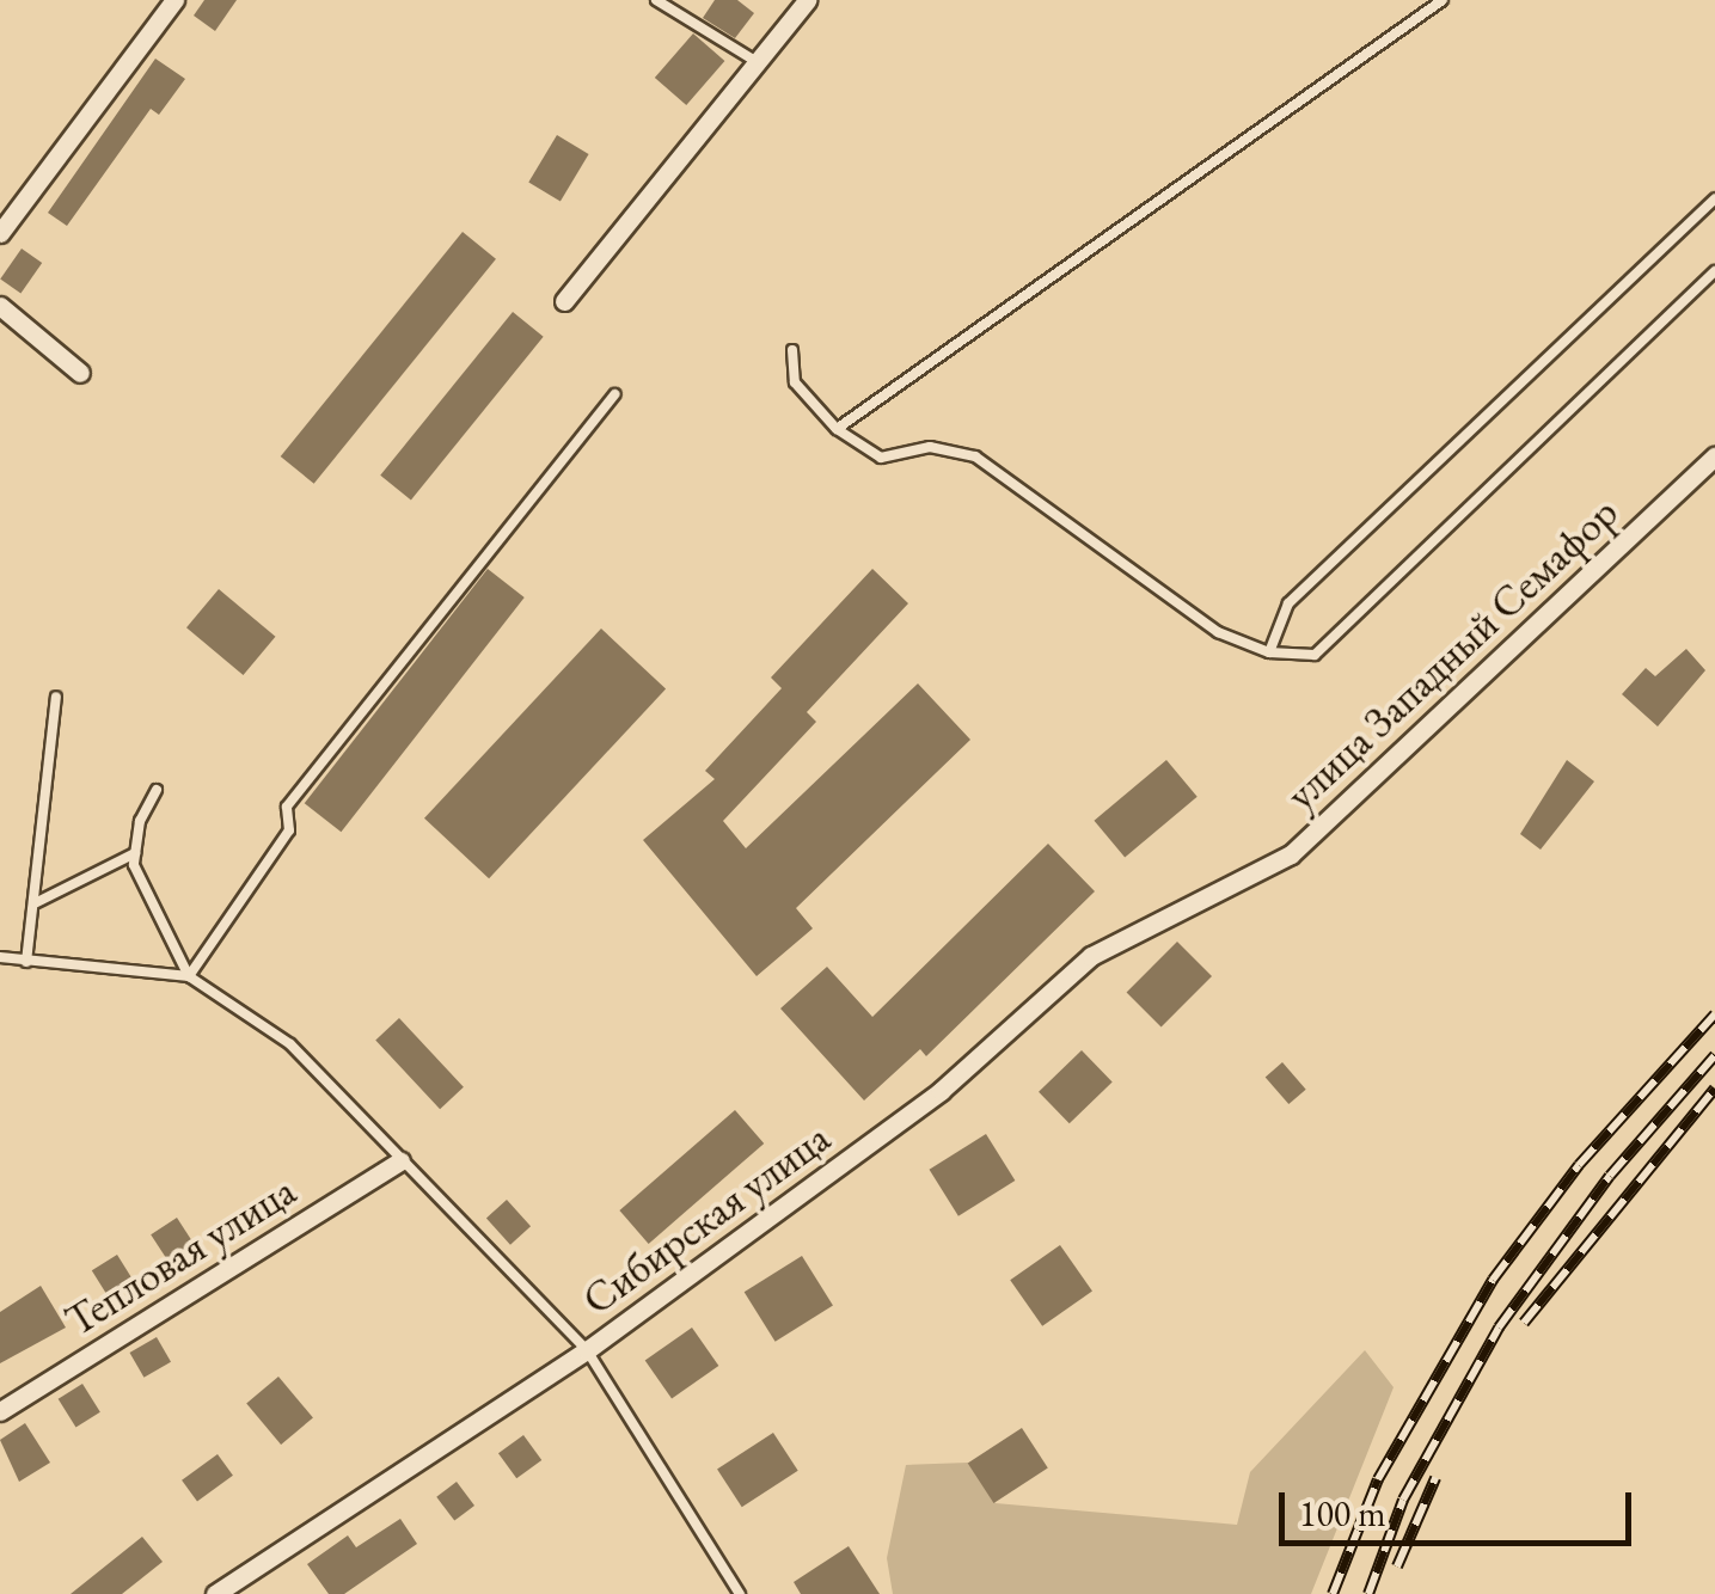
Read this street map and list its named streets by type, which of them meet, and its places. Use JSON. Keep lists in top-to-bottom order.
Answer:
{
  "streets": {
    "street": ["улица Западный Семафор", "Сибирская улица", "Тепловая улица"]
  },
  "crossings": [
    ["улица Западный Семафор", "Сибирская улица"]
  ],
  "scale_bar": "100 m"
}
